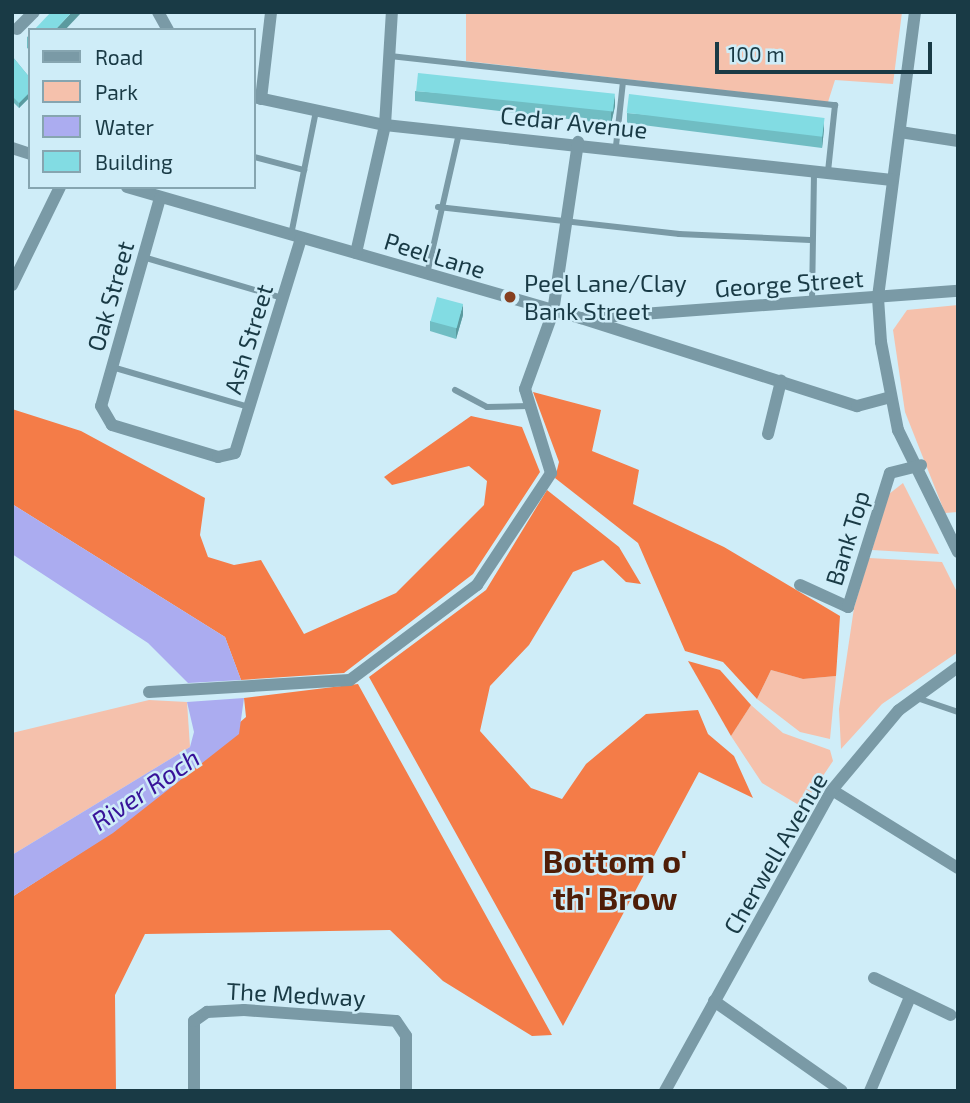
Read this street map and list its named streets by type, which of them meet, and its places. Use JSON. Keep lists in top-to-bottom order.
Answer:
{
  "streets": {
    "street": [
      "Cedar Avenue",
      "Peel Lane",
      "George Street",
      "Oak Street",
      "Ash Street",
      "Bank Top",
      "Cherwell Avenue",
      "The Medway"
    ]
  },
  "crossings": [
    ["Peel Lane", "George Street"],
    ["Peel Lane", "Oak Street"],
    ["Peel Lane", "Ash Street"],
    ["Oak Street", "Ash Street"]
  ],
  "districts": ["Bottom o' th' Brow"],
  "water": ["River Roch"],
  "places": ["Peel Lane/Clay Bank Street"],
  "legend": [
    "Road",
    "Park",
    "Water",
    "Building"
  ],
  "scale_bar": "100 m"
}
